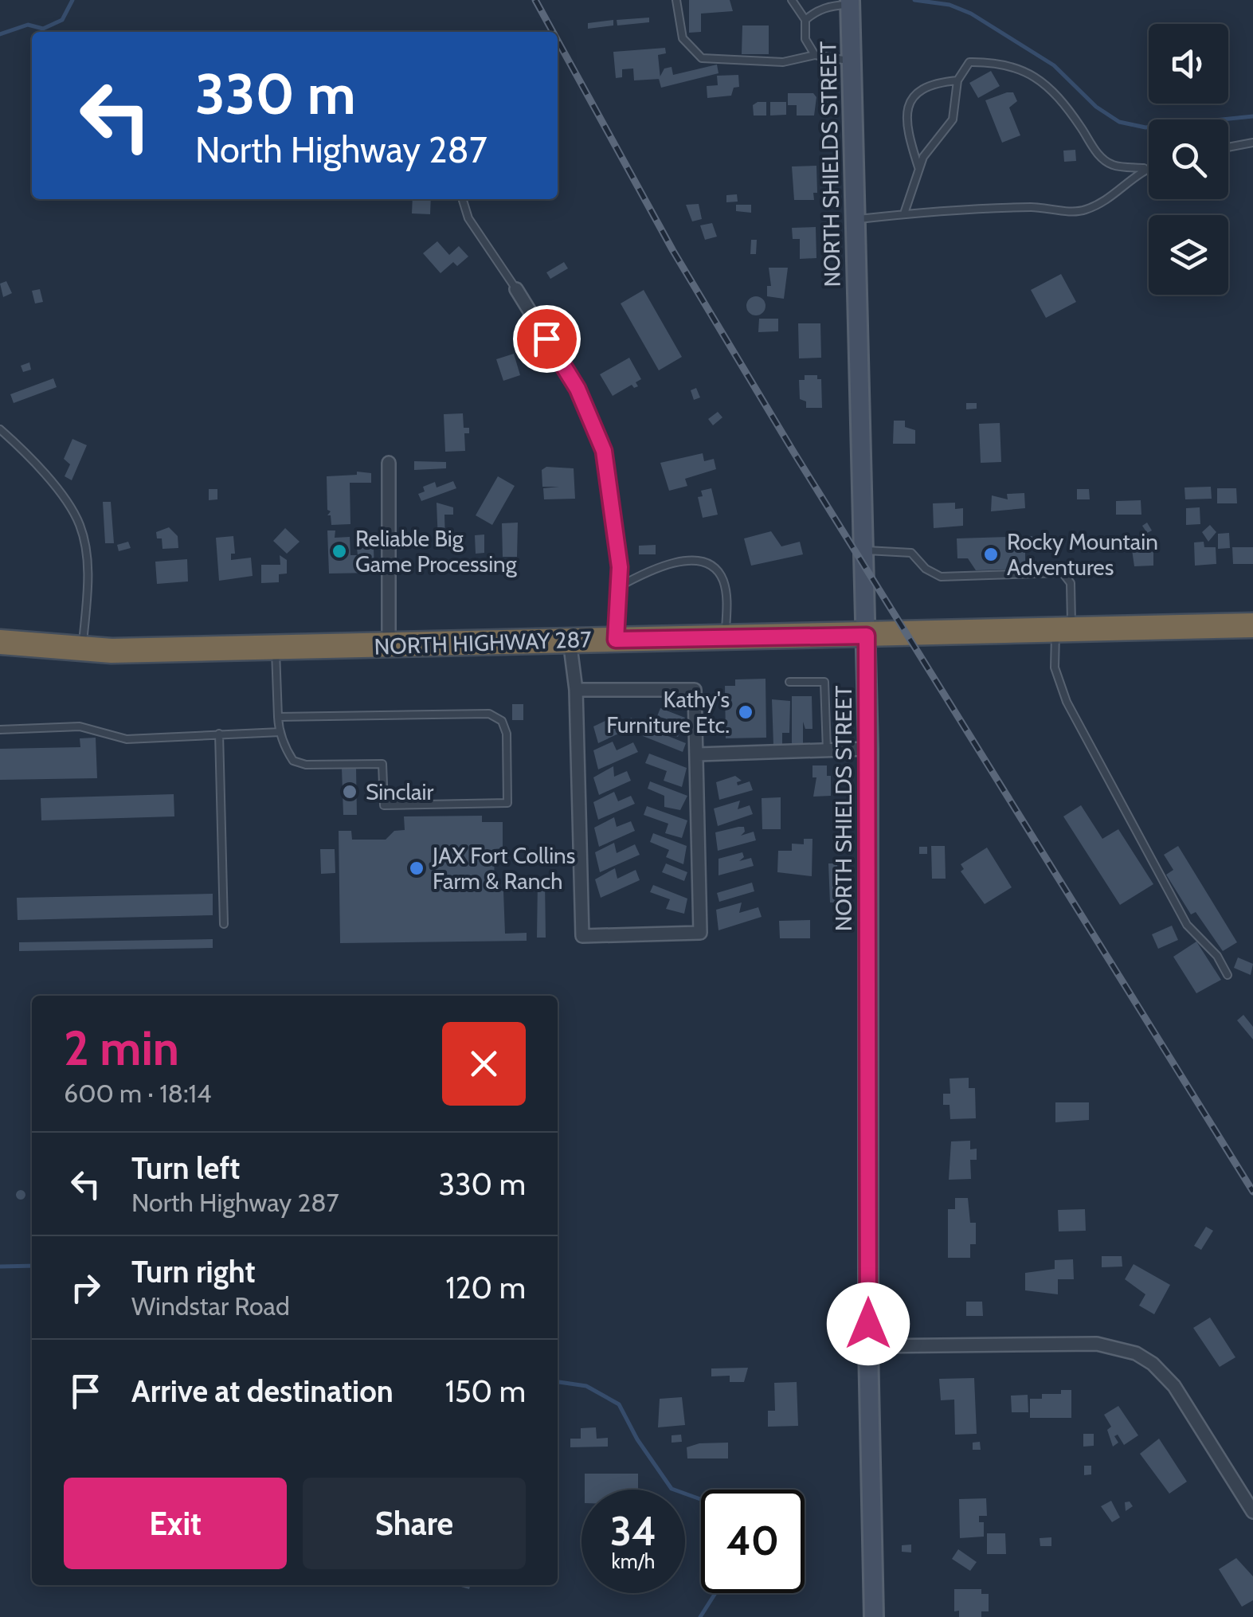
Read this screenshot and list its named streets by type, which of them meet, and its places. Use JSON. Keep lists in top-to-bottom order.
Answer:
{
  "streets": {
    "highway": ["NORTH HIGHWAY 287"],
    "street": ["NORTH SHIELDS STREET"]
  },
  "crossings": [
    ["NORTH SHIELDS STREET", "NORTH HIGHWAY 287"]
  ],
  "places": [
    "Reliable Big Game Processing",
    "Rocky Mountain Adventures",
    "Kathy's Furniture Etc.",
    "Sinclair",
    "JAX Fort Collins Farm & Ranch"
  ],
  "page": {
    "turn": ["330 m", "North Highway 287"],
    "heading": ["2 min", "600 m · 18:14"],
    "list": [
      {
        "name": "Turn left",
        "note": "North Highway 287",
        "value": "330 m"
      },
      {
        "name": "Turn right",
        "note": "Windstar Road",
        "value": "120 m"
      },
      {
        "name": "Arrive at destination",
        "value": "150 m"
      }
    ],
    "buttons": ["Exit", "Share"],
    "speed": "34 km/h",
    "limit": "40"
  }
}
